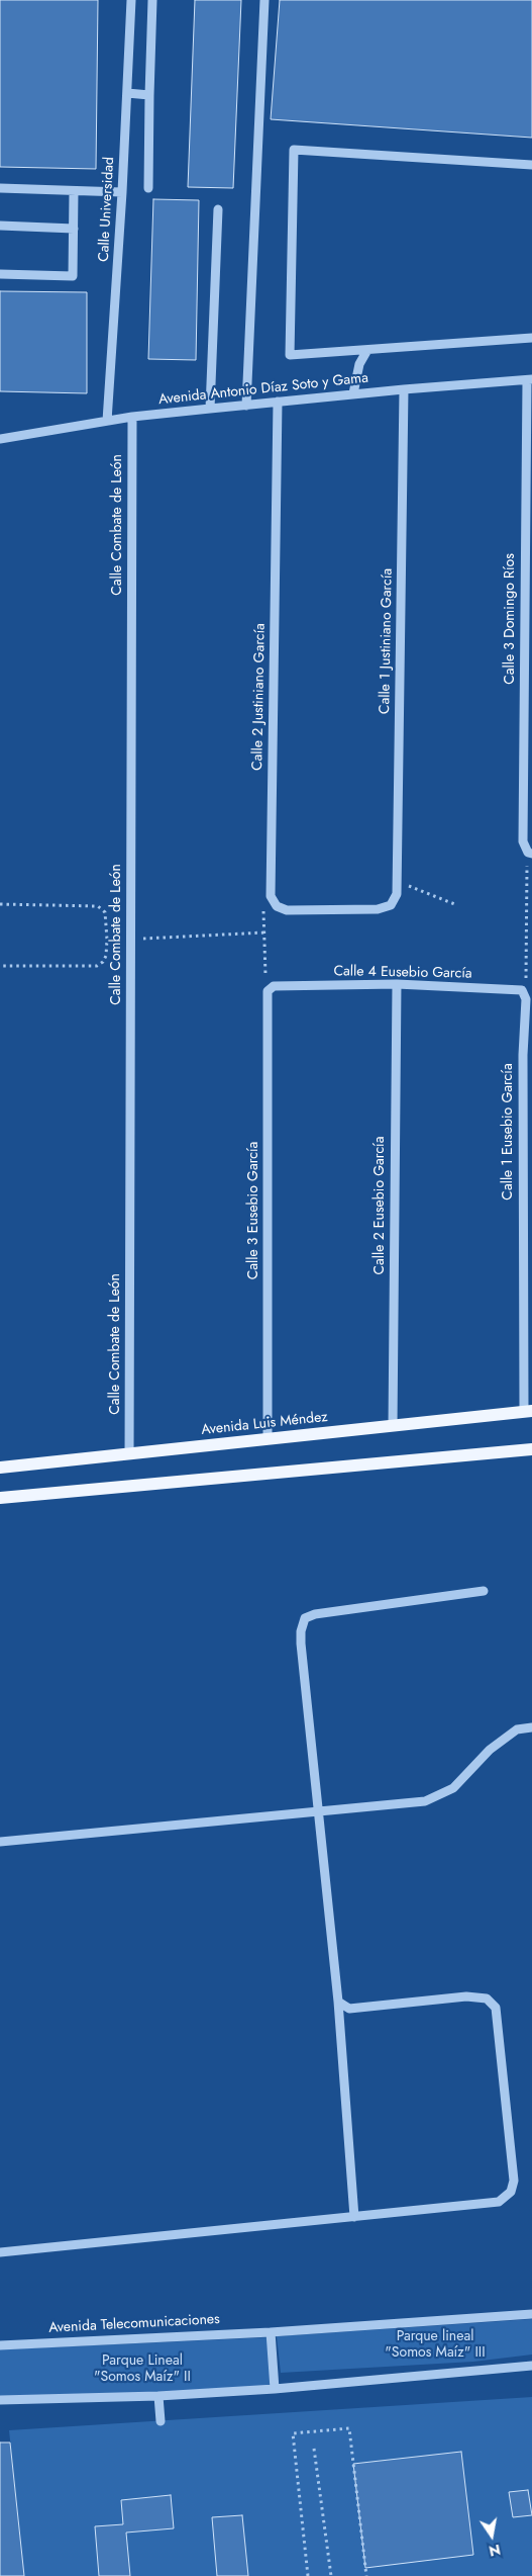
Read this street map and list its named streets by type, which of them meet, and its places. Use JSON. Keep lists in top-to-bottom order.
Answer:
{
  "streets": {
    "main road": ["Avenida Luis Méndez"],
    "street": [
      "Calle Universidad",
      "Avenida Antonio Díaz Soto y Gama",
      "Calle Combate de León",
      "Calle 3 Domingo Ríos",
      "Calle 1 Justiniano García",
      "Calle 2 Justiniano García",
      "Calle 4 Eusebio García",
      "Calle 1 Eusebio García",
      "Calle 2 Eusebio García",
      "Calle 3 Eusebio García",
      "Avenida Telecomunicaciones"
    ]
  },
  "crossings": [
    ["Calle Universidad", "Avenida Antonio Díaz Soto y Gama"],
    ["Avenida Antonio Díaz Soto y Gama", "Calle Combate de León"],
    ["Avenida Antonio Díaz Soto y Gama", "Calle 3 Domingo Ríos"],
    ["Avenida Antonio Díaz Soto y Gama", "Calle 1 Justiniano García"],
    ["Avenida Antonio Díaz Soto y Gama", "Calle 2 Justiniano García"],
    ["Calle Combate de León", "Avenida Luis Méndez"],
    ["Calle 1 Justiniano García", "Calle 2 Justiniano García"],
    ["Calle 4 Eusebio García", "Calle 1 Eusebio García"],
    ["Calle 4 Eusebio García", "Calle 2 Eusebio García"],
    ["Calle 4 Eusebio García", "Calle 3 Eusebio García"],
    ["Calle 1 Eusebio García", "Avenida Luis Méndez"],
    ["Calle 2 Eusebio García", "Avenida Luis Méndez"],
    ["Calle 3 Eusebio García", "Avenida Luis Méndez"]
  ],
  "parks": ["Parque lineal \"Somos Maíz\" III", "Parque Lineal \"Somos Maíz\" II"],
  "north": "bottom"
}
